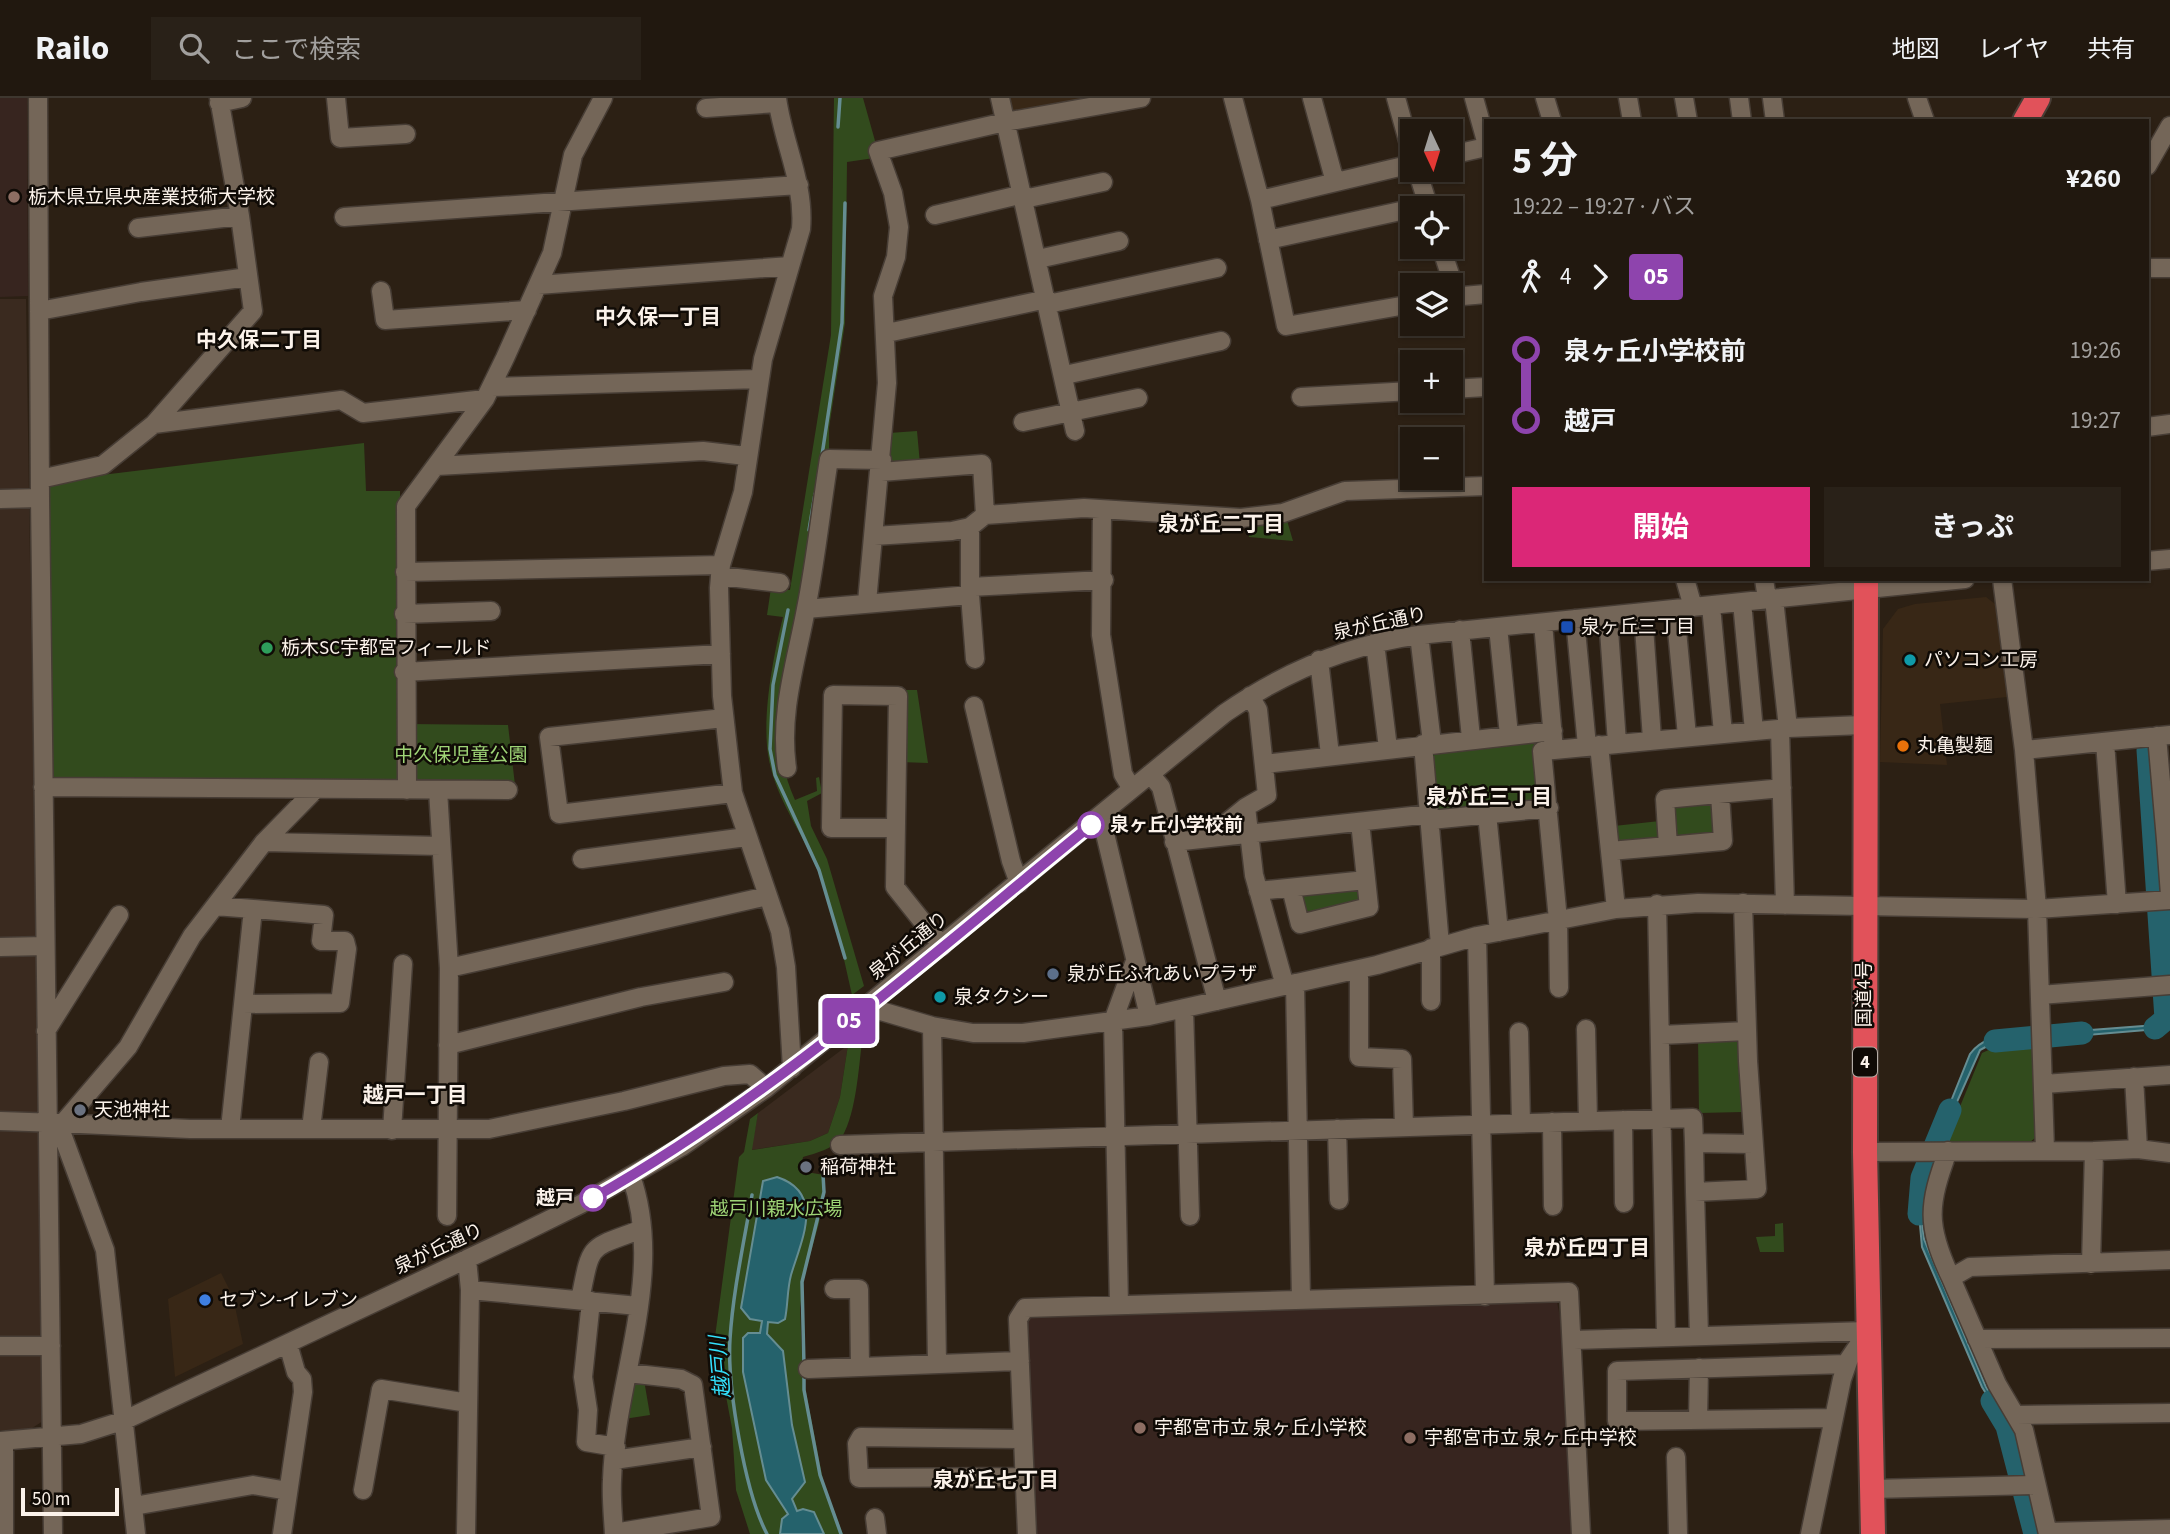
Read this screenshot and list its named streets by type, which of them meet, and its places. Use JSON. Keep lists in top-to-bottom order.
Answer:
{
  "streets": {
    "highway": ["国道4号", "4"],
    "street": ["泉が丘通り"]
  },
  "crossings": [
    ["泉が丘通り", "国道4号"]
  ],
  "districts": [
    "中久保一丁目",
    "中久保二丁目",
    "泉が丘二丁目",
    "泉が丘三丁目",
    "越戸一丁目",
    "泉が丘四丁目",
    "泉が丘七丁目"
  ],
  "water": ["越戸川"],
  "parks": ["中久保児童公園", "越戸川親水広場"],
  "places": {
    "other": [
      "栃木県立県央産業技術大学校",
      "栃木SC宇都宮フィールド",
      "パソコン工房",
      "丸亀製麺",
      "泉ヶ丘小学校前",
      "泉が丘ふれあいプラザ",
      "泉タクシー",
      "天池神社",
      "稲荷神社",
      "越戸",
      "セブン-イレブン",
      "宇都宮市立 泉ヶ丘小学校",
      "宇都宮市立 泉ヶ丘中学校"
    ],
    "transit": ["泉ヶ丘三丁目"]
  },
  "lines": ["bus line 05"],
  "scale_bar": "50 m",
  "north": "bottom",
  "page": {
    "header": "Railo",
    "search": "ここで検索",
    "nav": ["地図", "レイヤ", "共有"],
    "on_map": "05",
    "map_buttons": ["+", "−"],
    "heading": ["5 分", "19:22 – 19:27 · バス", "¥260"],
    "legs": ["4", "05"],
    "list": [
      {
        "name": "泉ヶ丘小学校前",
        "value": "19:26"
      },
      {
        "name": "越戸",
        "value": "19:27"
      }
    ],
    "buttons": ["開始", "きっぷ"],
    "scale": "50 m"
  }
}
